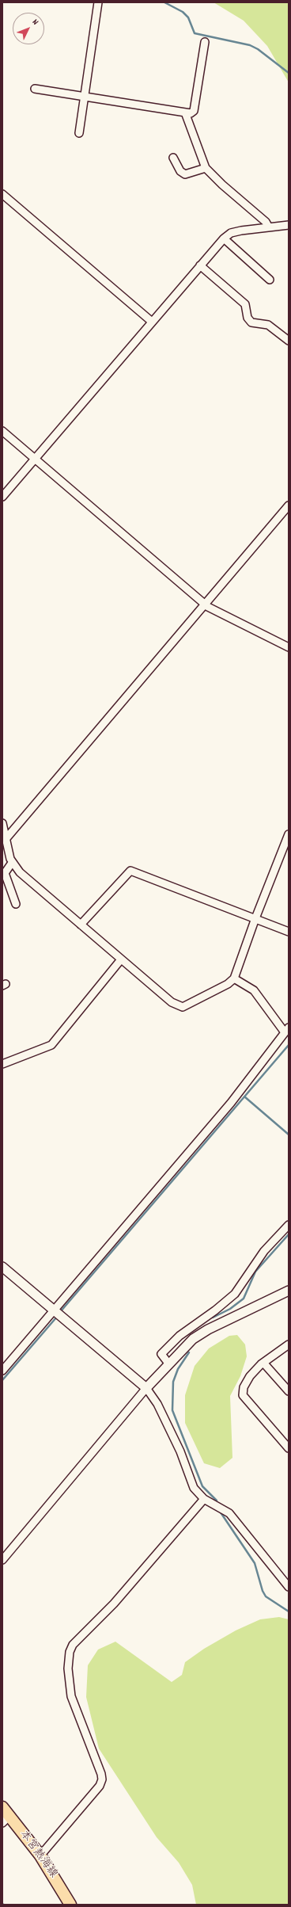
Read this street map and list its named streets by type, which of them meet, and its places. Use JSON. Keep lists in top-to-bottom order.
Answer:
{
  "streets": {
    "main road": ["本宮熱海線"]
  },
  "north": "top right"
}
